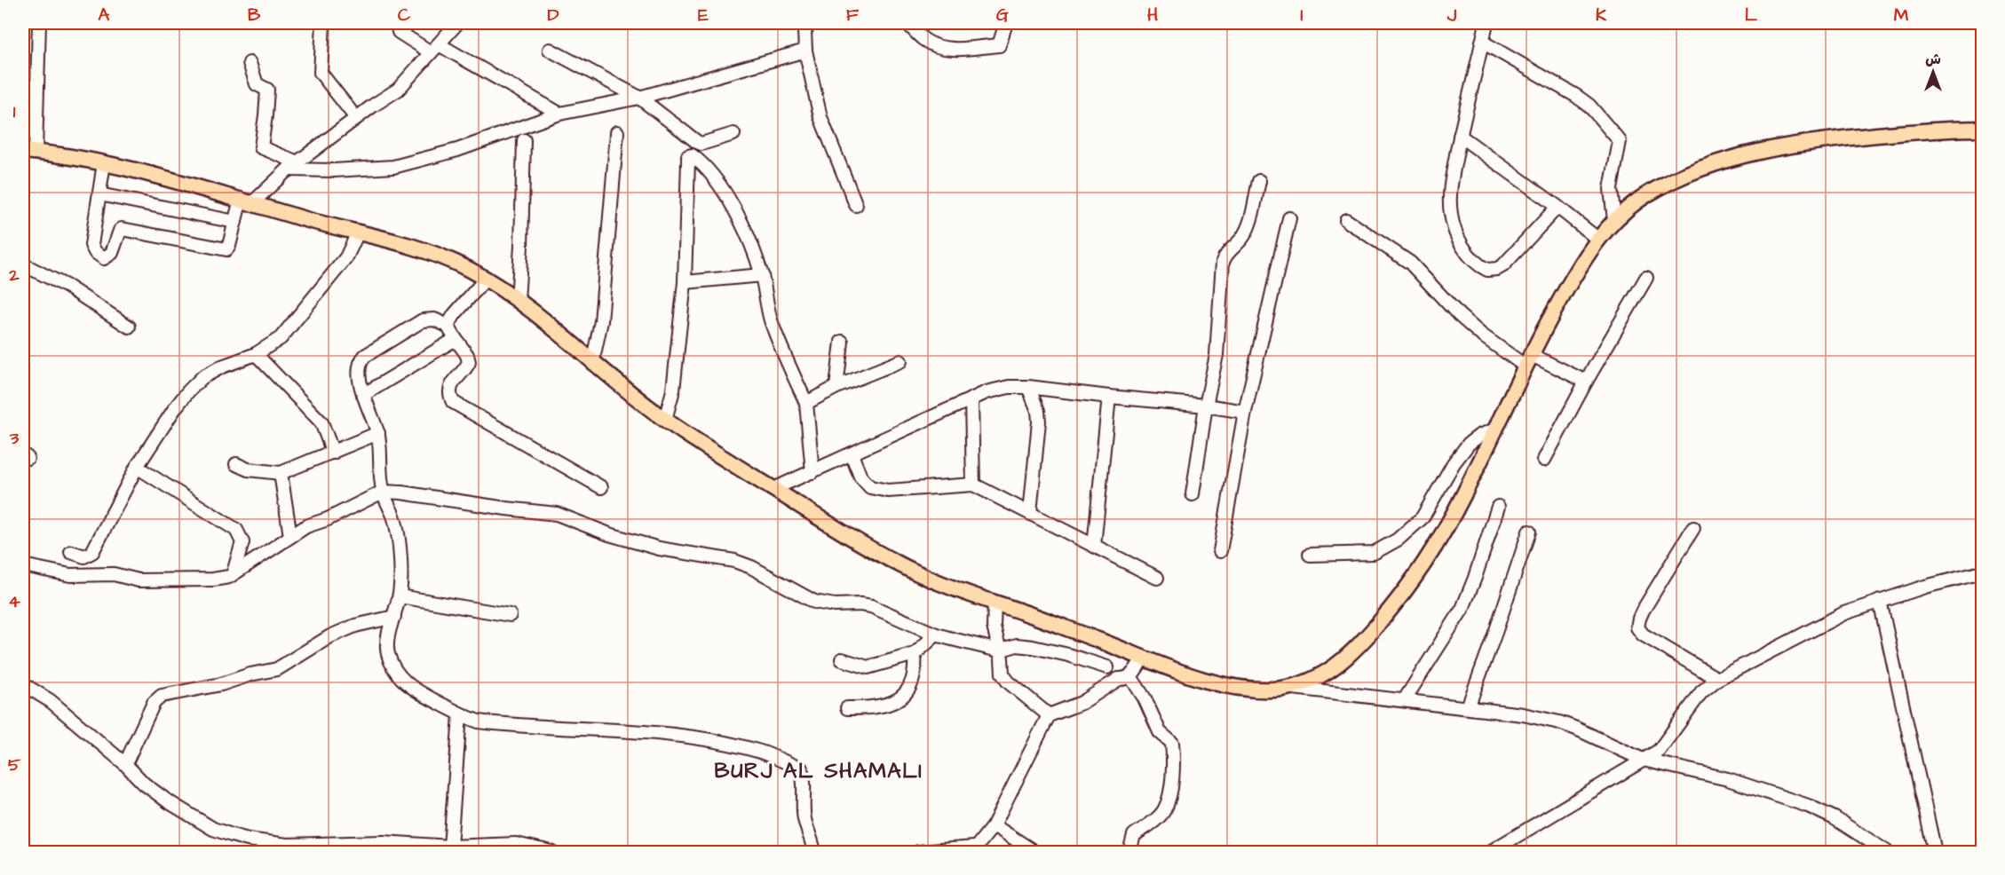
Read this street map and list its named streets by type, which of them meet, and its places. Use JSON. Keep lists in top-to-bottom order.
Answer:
{
  "districts": ["BURJ AL SHAMALI"],
  "north": "top",
  "grid": {
    "columns": [
      "A",
      "B",
      "C",
      "D",
      "E",
      "F",
      "G",
      "H",
      "I",
      "J",
      "K",
      "L",
      "M"
    ],
    "rows": [
      "1",
      "2",
      "3",
      "4",
      "5"
    ]
  }
}
